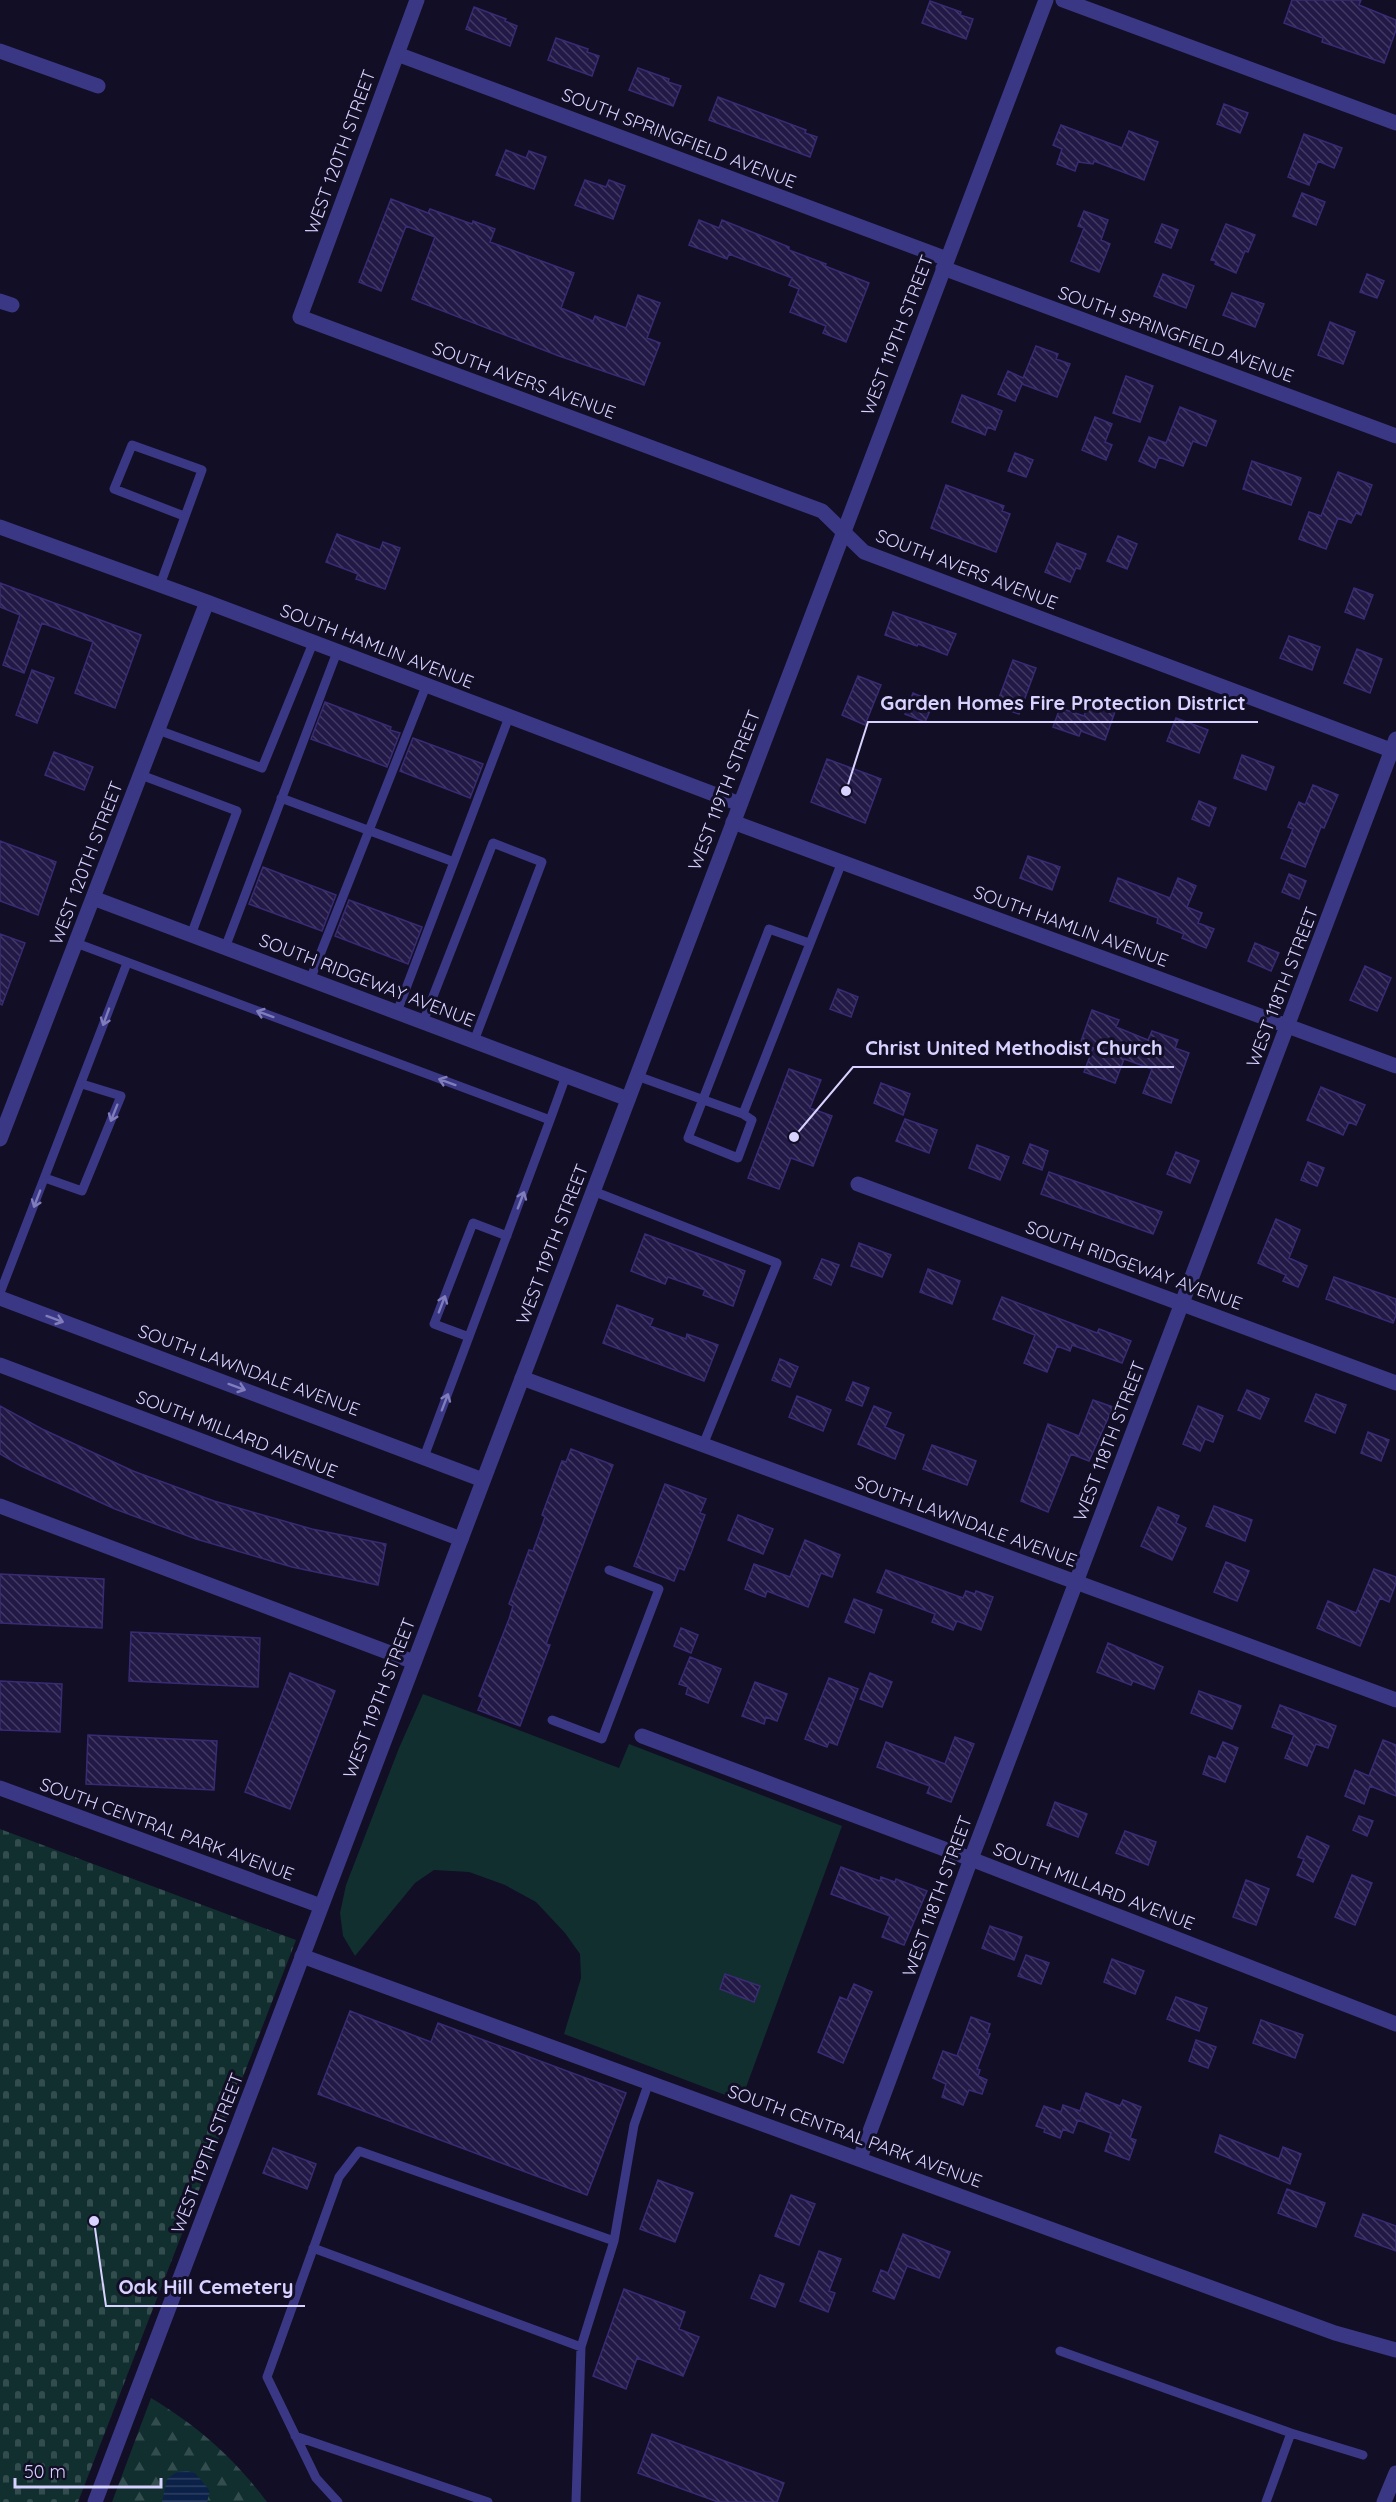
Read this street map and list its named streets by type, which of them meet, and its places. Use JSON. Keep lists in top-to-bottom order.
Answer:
{
  "streets": {
    "street": [
      "SOUTH SPRINGFIELD AVENUE",
      "WEST 120TH STREET",
      "WEST 119TH STREET",
      "SOUTH AVERS AVENUE",
      "SOUTH HAMLIN AVENUE",
      "SOUTH RIDGEWAY AVENUE",
      "WEST 118TH STREET",
      "SOUTH LAWNDALE AVENUE",
      "SOUTH MILLARD AVENUE",
      "SOUTH CENTRAL PARK AVENUE"
    ]
  },
  "crossings": [
    ["SOUTH SPRINGFIELD AVENUE", "WEST 120TH STREET"],
    ["SOUTH SPRINGFIELD AVENUE", "WEST 119TH STREET"],
    ["WEST 120TH STREET", "SOUTH AVERS AVENUE"],
    ["WEST 120TH STREET", "SOUTH HAMLIN AVENUE"],
    ["WEST 120TH STREET", "SOUTH RIDGEWAY AVENUE"],
    ["WEST 119TH STREET", "SOUTH AVERS AVENUE"],
    ["WEST 119TH STREET", "SOUTH HAMLIN AVENUE"],
    ["WEST 119TH STREET", "SOUTH RIDGEWAY AVENUE"],
    ["WEST 119TH STREET", "SOUTH LAWNDALE AVENUE"],
    ["WEST 119TH STREET", "SOUTH MILLARD AVENUE"],
    ["WEST 119TH STREET", "SOUTH CENTRAL PARK AVENUE"],
    ["SOUTH AVERS AVENUE", "WEST 118TH STREET"],
    ["SOUTH HAMLIN AVENUE", "WEST 118TH STREET"],
    ["SOUTH RIDGEWAY AVENUE", "WEST 118TH STREET"],
    ["WEST 118TH STREET", "SOUTH LAWNDALE AVENUE"],
    ["WEST 118TH STREET", "SOUTH MILLARD AVENUE"],
    ["WEST 118TH STREET", "SOUTH CENTRAL PARK AVENUE"]
  ],
  "places": ["Garden Homes Fire Protection District", "Christ United Methodist Church", "Oak Hill Cemetery"],
  "scale_bar": "50 m"
}
